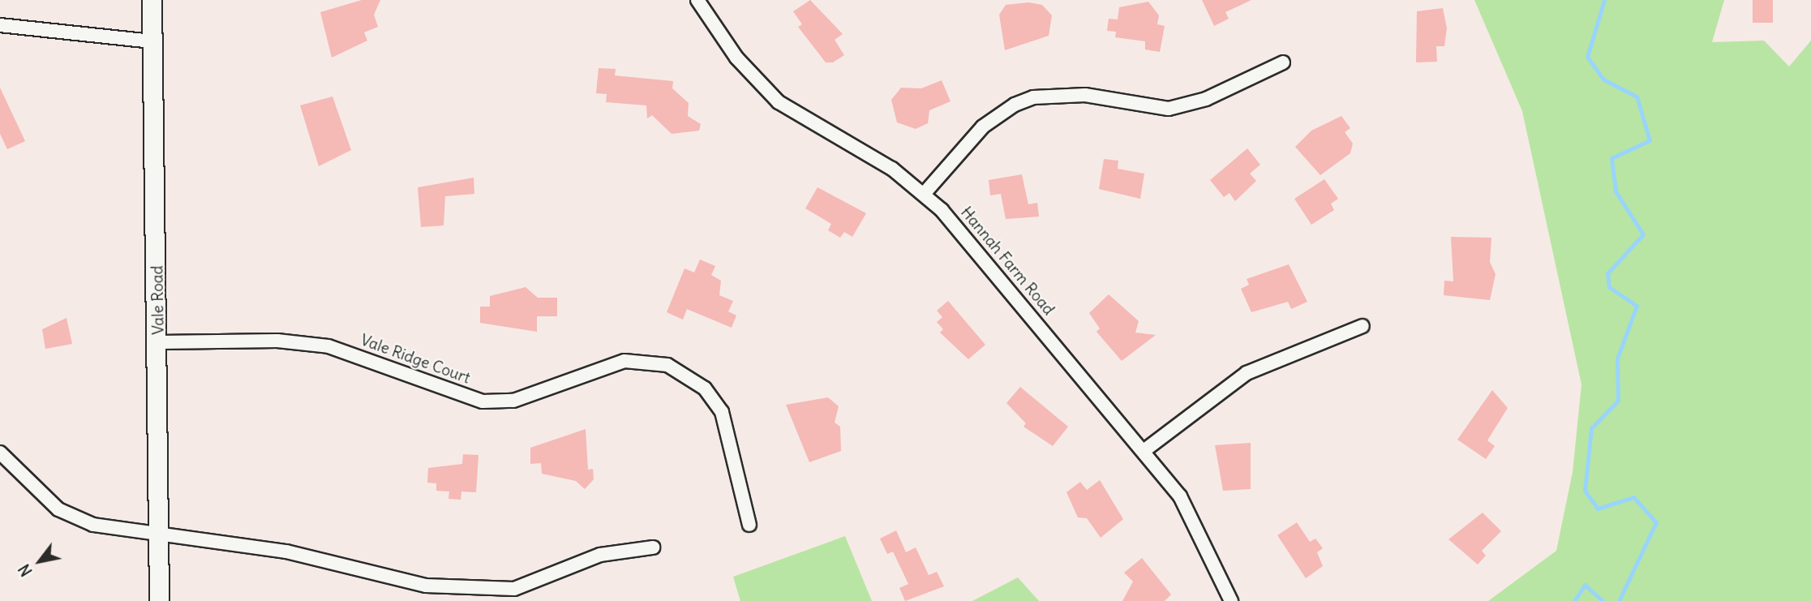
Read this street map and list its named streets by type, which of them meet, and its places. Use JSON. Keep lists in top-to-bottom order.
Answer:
{
  "streets": {
    "main road": ["Vale Road"],
    "street": ["Hannah Farm Road", "Vale Ridge Court"]
  },
  "crossings": [
    ["Vale Road", "Vale Ridge Court"]
  ],
  "north": "bottom left"
}
